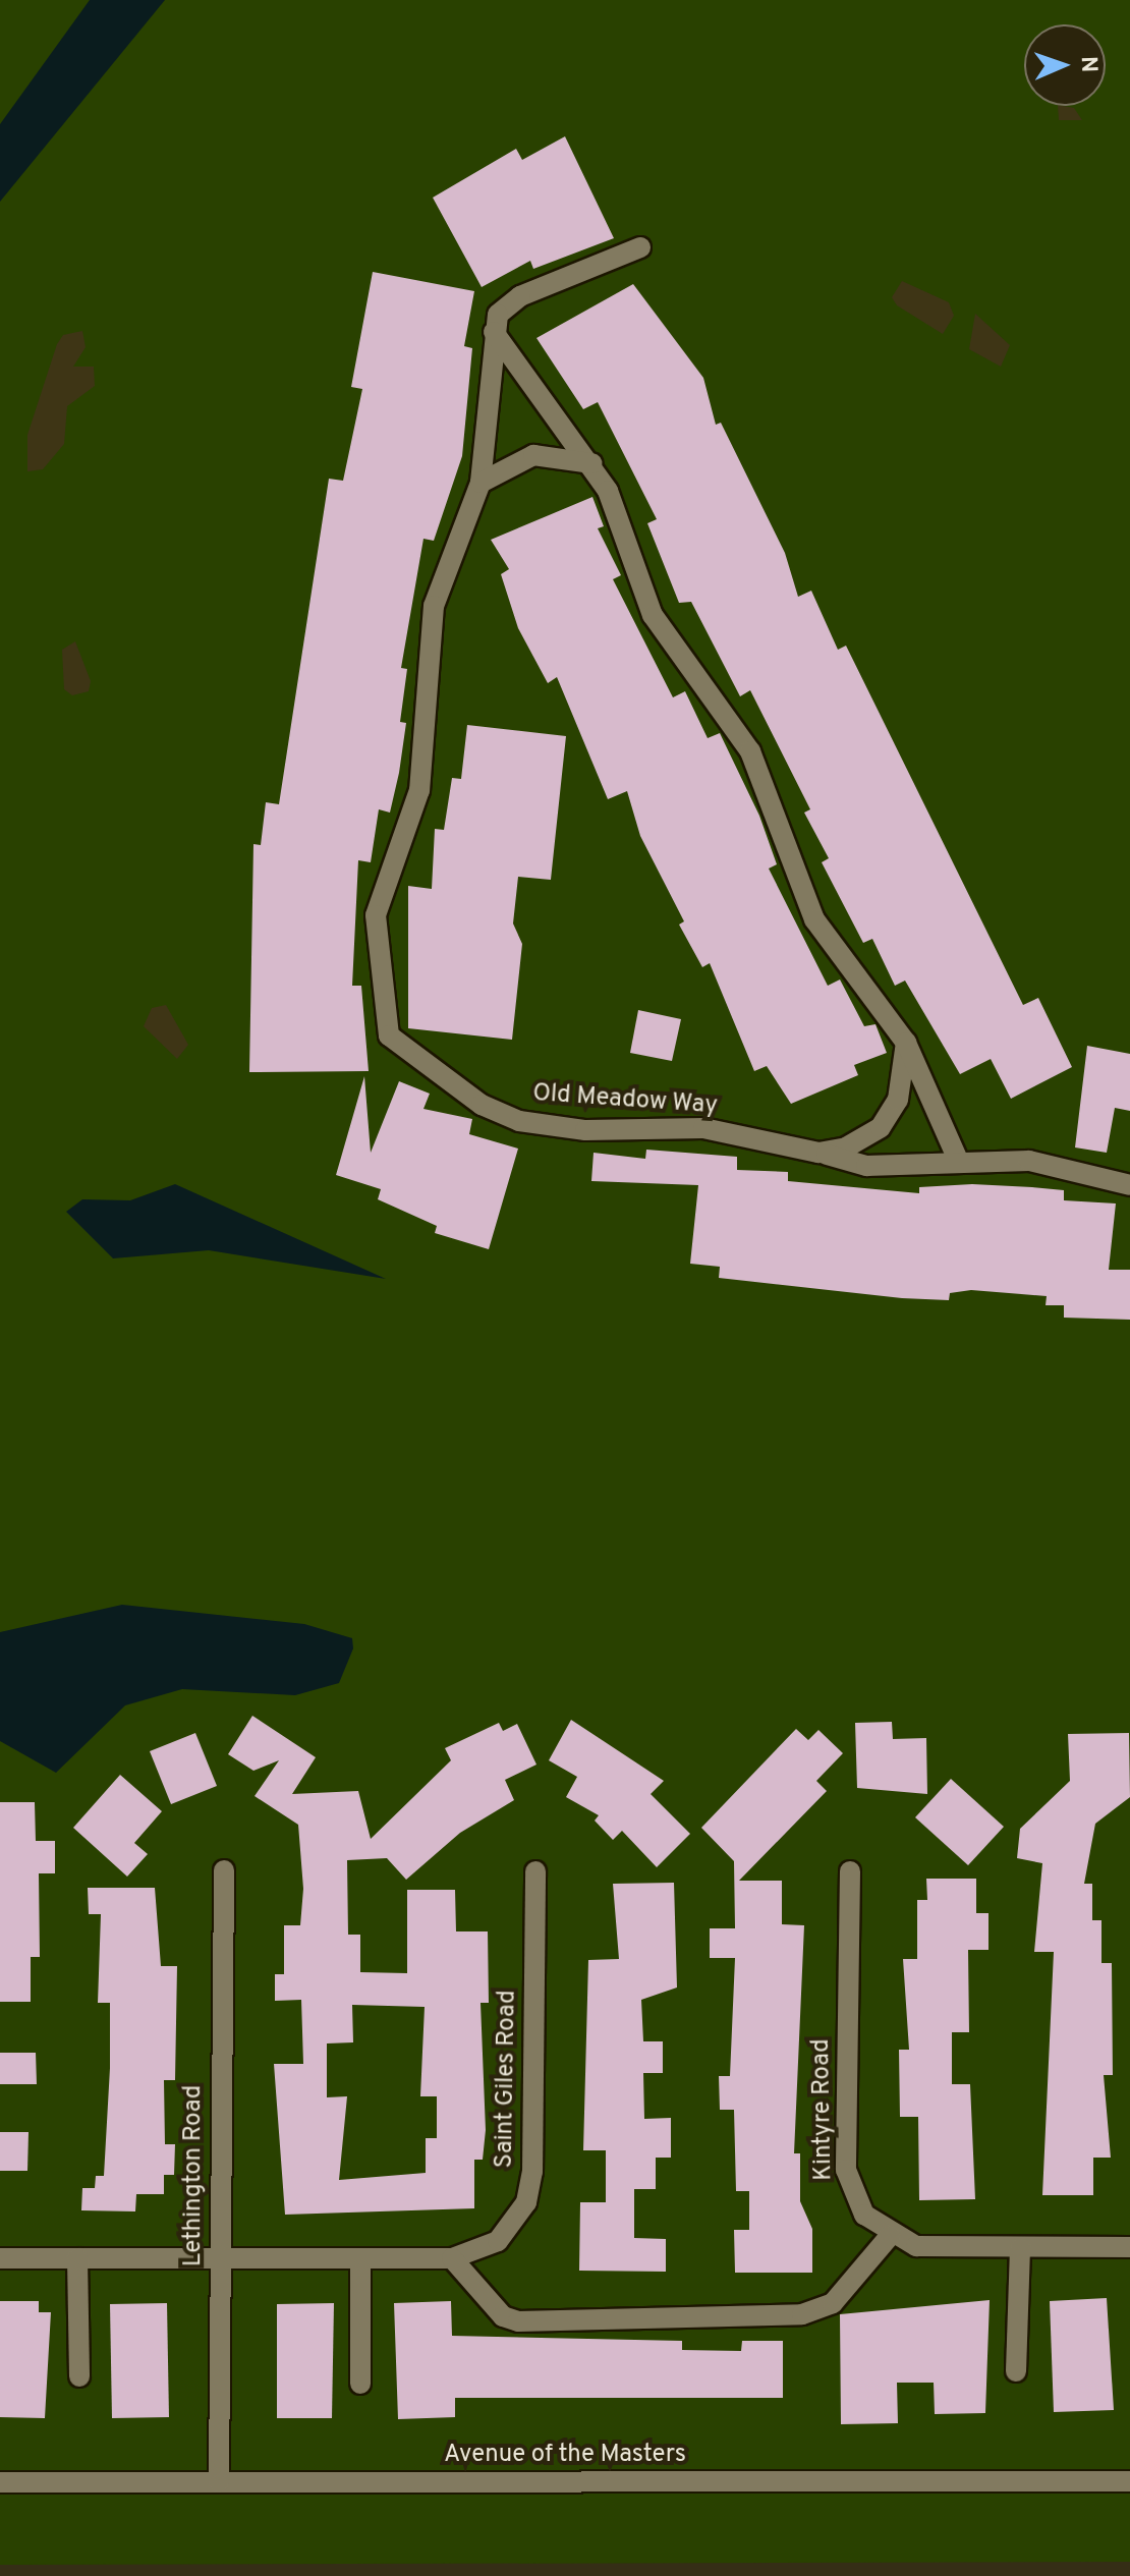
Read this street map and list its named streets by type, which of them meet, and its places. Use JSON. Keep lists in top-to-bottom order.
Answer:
{
  "streets": {
    "street": [
      "Old Meadow Way",
      "Saint Giles Road",
      "Kintyre Road",
      "Lethington Road",
      "Avenue of the Masters"
    ]
  },
  "crossings": [
    ["Saint Giles Road", "Lethington Road"],
    ["Lethington Road", "Avenue of the Masters"]
  ],
  "north": "right"
}
